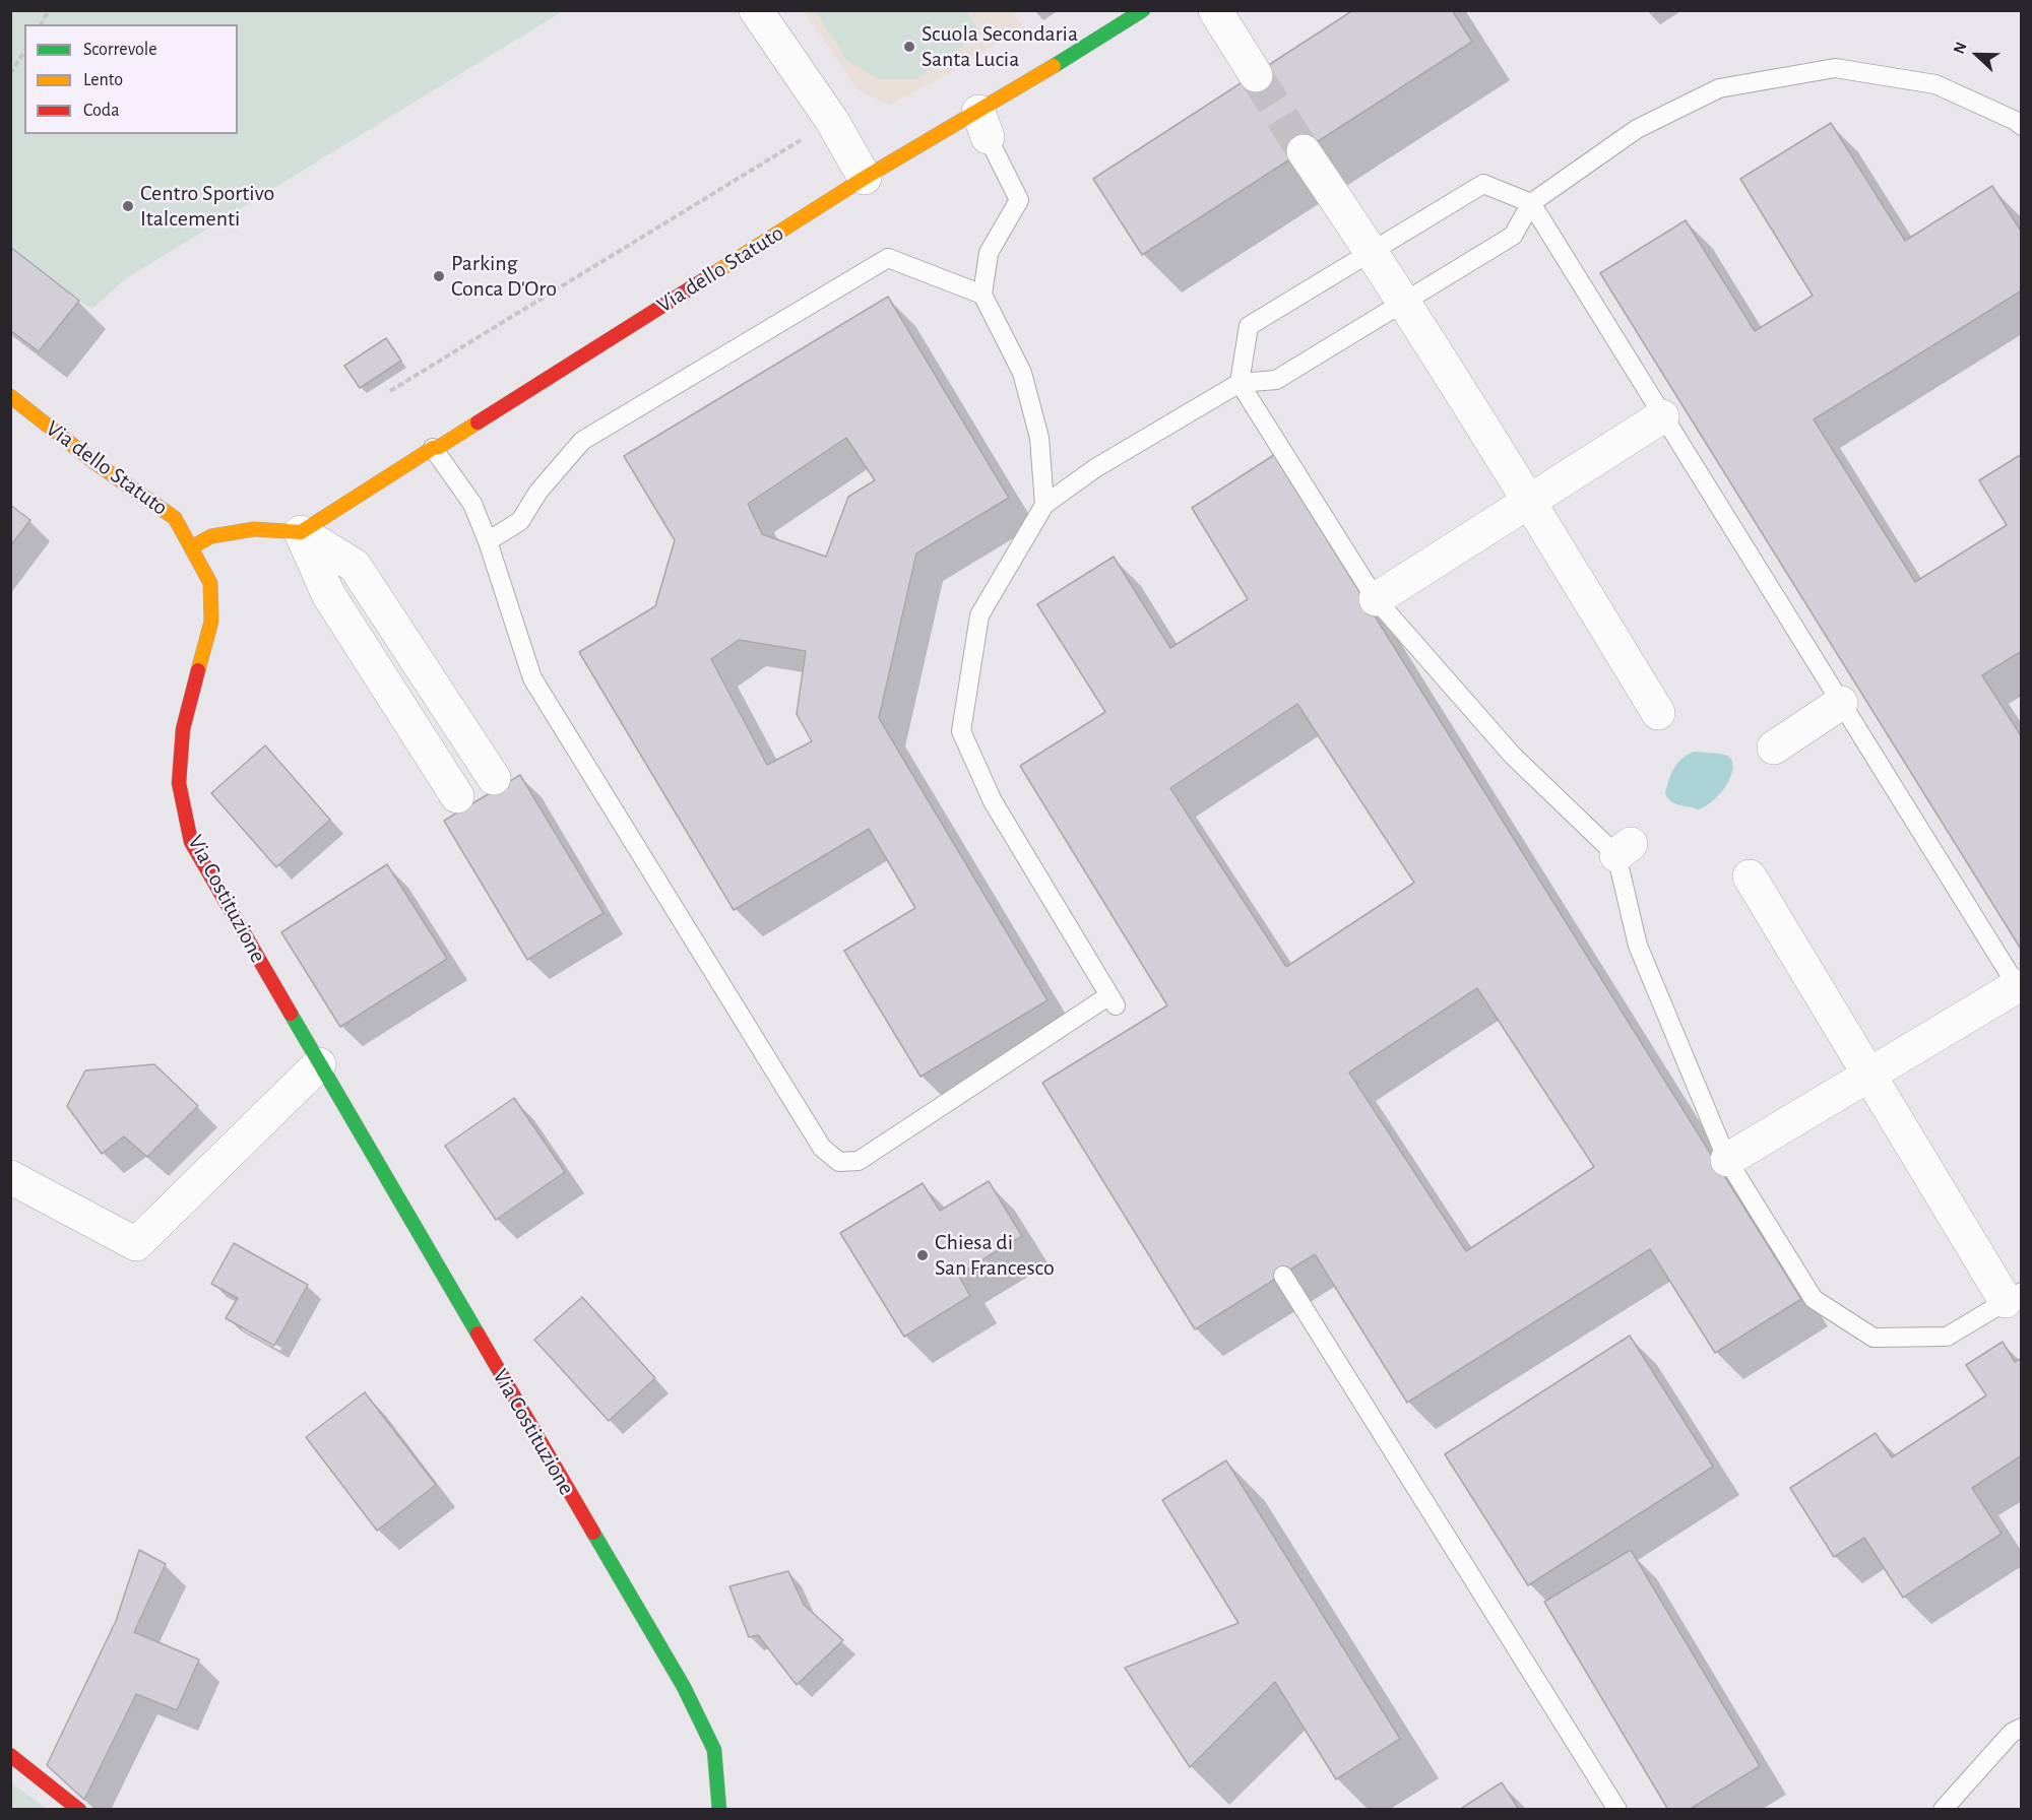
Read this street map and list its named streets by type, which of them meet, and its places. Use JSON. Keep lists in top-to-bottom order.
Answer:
{
  "streets": {
    "street": ["Via dello Statuto", "Via Costituzione"]
  },
  "crossings": [
    ["Via dello Statuto", "Via Costituzione"]
  ],
  "places": [
    "Scuola Secondaria Santa Lucia",
    "Centro Sportivo Italcementi",
    "Parking Conca D'Oro",
    "Chiesa di San Francesco"
  ],
  "legend": ["Scorrevole", "Lento", "Coda"],
  "north": "left"
}
